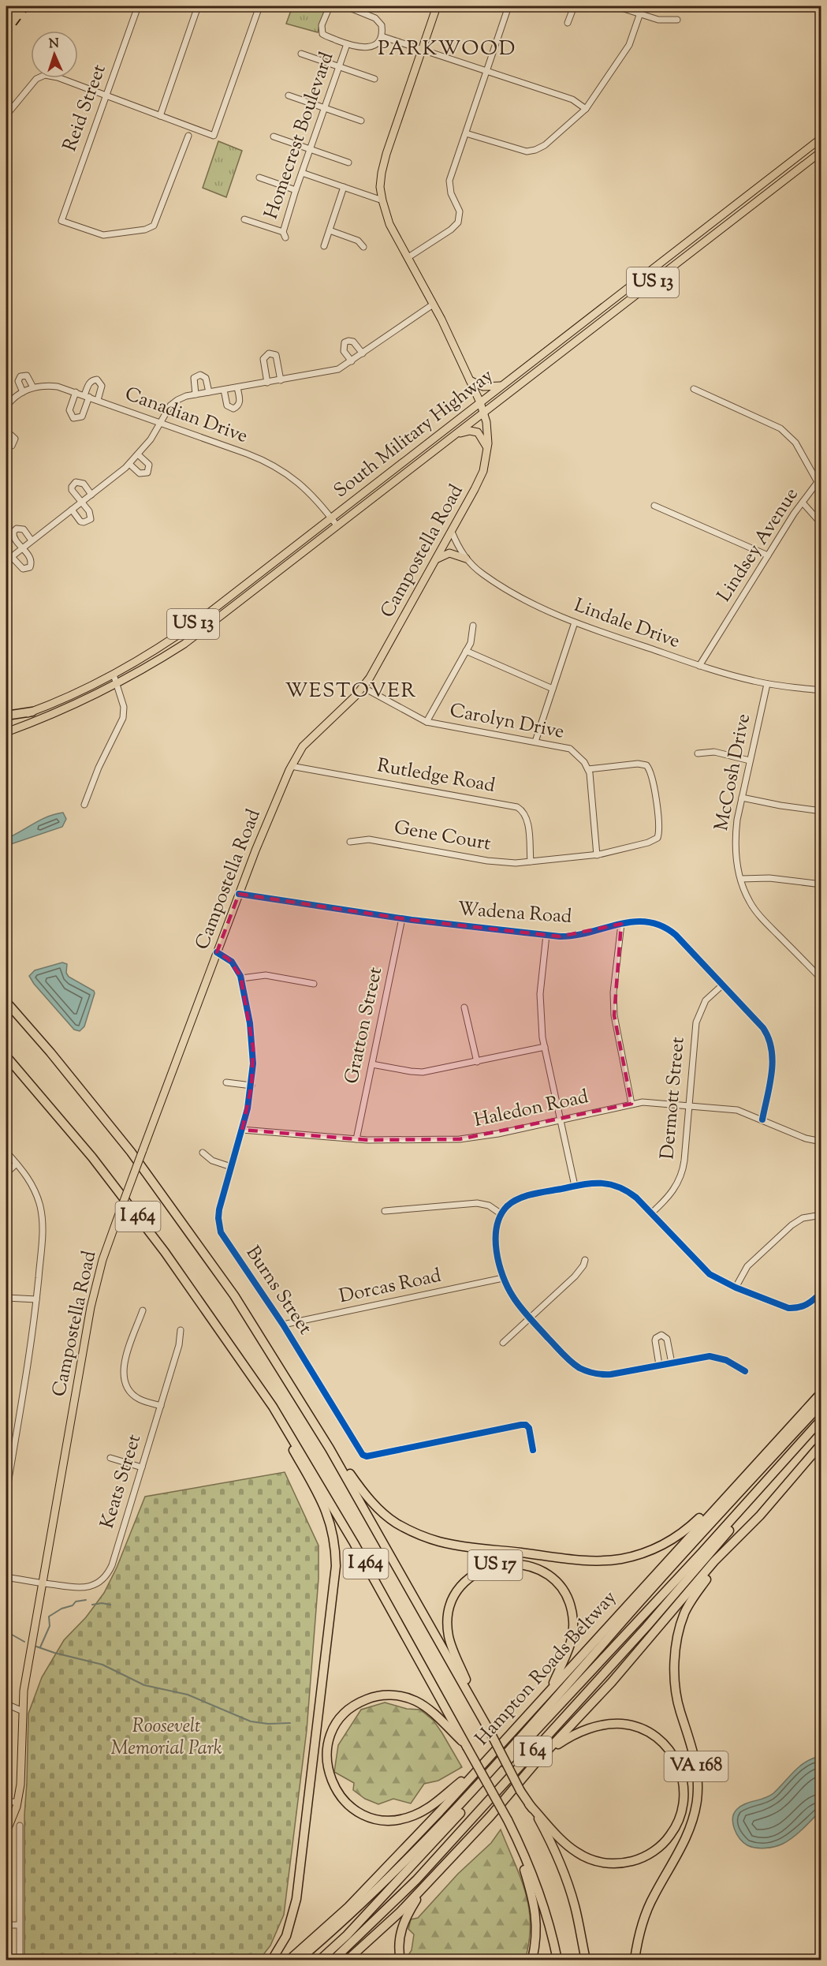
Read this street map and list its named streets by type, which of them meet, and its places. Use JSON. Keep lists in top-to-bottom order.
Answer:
{
  "streets": {
    "highway": [
      "I 464",
      "US 17",
      "Hampton Roads Beltway",
      "I 64",
      "VA 168"
    ],
    "main road": ["US 13", "South Military Highway", "Campostella Road"],
    "street": [
      "Reid Street",
      "Homecrest Boulevard",
      "Canadian Drive",
      "Lindsey Avenue",
      "Lindale Drive",
      "Carolyn Drive",
      "McCosh Drive",
      "Rutledge Road",
      "Gene Court",
      "Wadena Road",
      "Gratton Street",
      "Dermott Street",
      "Haledon Road",
      "Dorcas Road",
      "Burns Street",
      "Keats Street"
    ]
  },
  "crossings": [
    ["Canadian Drive", "South Military Highway"],
    ["South Military Highway", "Campostella Road"],
    ["Lindsey Avenue", "Lindale Drive"],
    ["Campostella Road", "Lindale Drive"],
    ["Campostella Road", "Carolyn Drive"],
    ["Campostella Road", "Rutledge Road"],
    ["Campostella Road", "Wadena Road"],
    ["Campostella Road", "Burns Street"],
    ["Campostella Road", "Keats Street"],
    ["Lindale Drive", "McCosh Drive"],
    ["Carolyn Drive", "Gene Court"],
    ["Rutledge Road", "Gene Court"],
    ["Wadena Road", "Gratton Street"],
    ["Wadena Road", "Dermott Street"],
    ["Wadena Road", "Haledon Road"],
    ["Gratton Street", "Haledon Road"],
    ["Dermott Street", "Haledon Road"],
    ["Haledon Road", "Burns Street"],
    ["I 464", "US 17"],
    ["Dorcas Road", "Burns Street"],
    ["US 17", "Hampton Roads Beltway"]
  ],
  "districts": ["PARKWOOD", "WESTOVER"],
  "parks": ["Roosevelt Memorial Park"],
  "north": "top"
}
